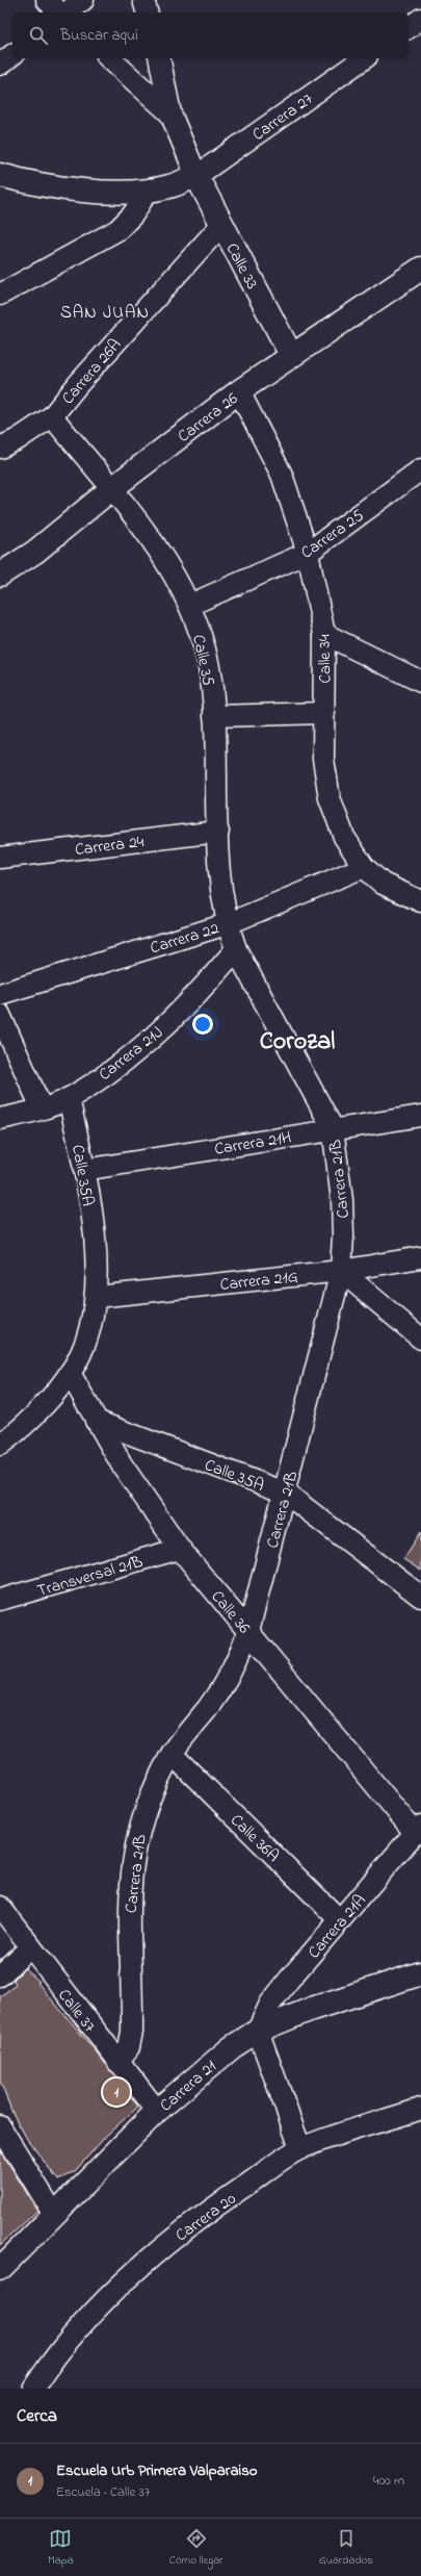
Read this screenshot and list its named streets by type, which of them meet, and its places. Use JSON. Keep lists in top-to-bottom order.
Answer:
{
  "streets": {
    "street": [
      "Carrera 27",
      "Calle 33",
      "Carrera 26A",
      "Carrera 26",
      "Carrera 25",
      "Calle 34",
      "Calle 35",
      "Carrera 24",
      "Carrera 22",
      "Carrera 21J",
      "Carrera 21H",
      "Calle 35A",
      "Carrera 21B",
      "Carrera 21G",
      "Transversal 21B",
      "Calle 36",
      "Calle 36A",
      "Carrera 21A",
      "Calle 37",
      "Carrera 21",
      "Carrera 20"
    ]
  },
  "crossings": [
    ["Carrera 27", "Calle 33"],
    ["Calle 33", "Carrera 26A"],
    ["Calle 33", "Carrera 26"],
    ["Carrera 26A", "Calle 35"],
    ["Carrera 26", "Calle 34"],
    ["Carrera 26", "Calle 35"],
    ["Carrera 25", "Calle 34"],
    ["Carrera 25", "Calle 35"],
    ["Calle 34", "Carrera 22"],
    ["Calle 35", "Carrera 24"],
    ["Calle 35", "Carrera 22"],
    ["Calle 35", "Carrera 21J"],
    ["Calle 35", "Carrera 21B"],
    ["Carrera 21J", "Calle 35A"],
    ["Carrera 21J", "Carrera 21B"],
    ["Carrera 21H", "Calle 35A"],
    ["Carrera 21H", "Carrera 21B"],
    ["Calle 35A", "Carrera 21B"],
    ["Calle 35A", "Carrera 21G"],
    ["Calle 35A", "Calle 36"],
    ["Carrera 21B", "Carrera 21G"],
    ["Carrera 21B", "Calle 36"],
    ["Carrera 21B", "Calle 36A"],
    ["Carrera 21B", "Calle 37"],
    ["Transversal 21B", "Calle 36"],
    ["Calle 36", "Carrera 21A"],
    ["Calle 36A", "Carrera 21A"],
    ["Carrera 21A", "Carrera 21"],
    ["Calle 37", "Carrera 21"]
  ],
  "districts": ["SAN JUAN", "Corozal"],
  "page": {
    "search": "Buscar aquí",
    "pins": "1",
    "heading": "Cerca",
    "list": [
      {
        "mark": "1",
        "name": "Escuela Urb Primera Valparaiso",
        "note": "Escuela · Calle 37",
        "value": "400 m"
      }
    ],
    "nav": ["Mapa", "Cómo llegar", "Guardados"]
  }
}
